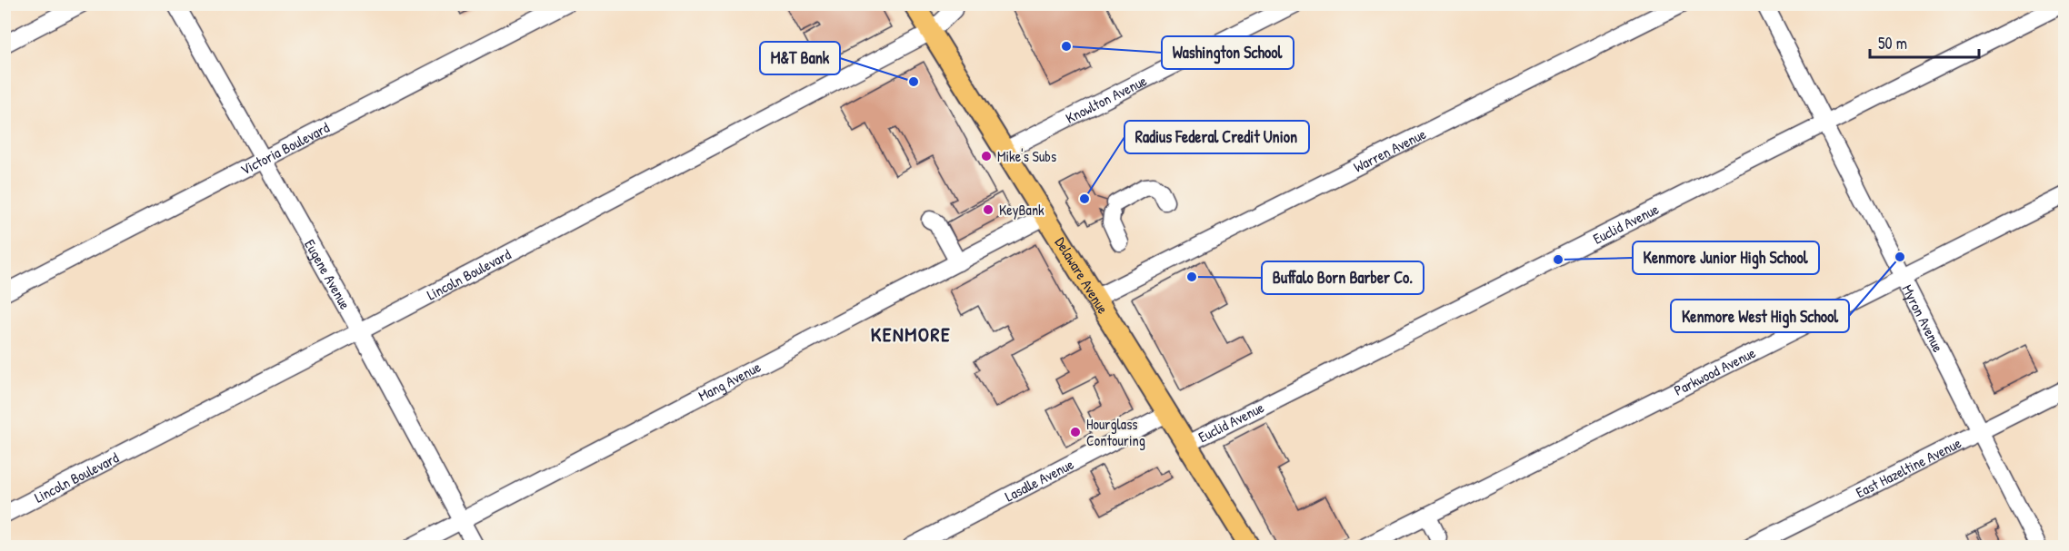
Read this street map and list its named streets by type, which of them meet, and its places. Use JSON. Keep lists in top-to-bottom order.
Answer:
{
  "streets": {
    "main road": ["Delaware Avenue"],
    "street": [
      "Knowlton Avenue",
      "Victoria Boulevard",
      "Warren Avenue",
      "Euclid Avenue",
      "Eugene Avenue",
      "Lincoln Boulevard",
      "Myron Avenue",
      "Parkwood Avenue",
      "Mang Avenue",
      "East Hazeltine Avenue",
      "Lasalle Avenue"
    ]
  },
  "crossings": [
    ["Knowlton Avenue", "Delaware Avenue"],
    ["Victoria Boulevard", "Eugene Avenue"],
    ["Warren Avenue", "Delaware Avenue"],
    ["Euclid Avenue", "Delaware Avenue"],
    ["Euclid Avenue", "Myron Avenue"],
    ["Eugene Avenue", "Lincoln Boulevard"],
    ["Eugene Avenue", "Mang Avenue"],
    ["Lincoln Boulevard", "Delaware Avenue"],
    ["Delaware Avenue", "Mang Avenue"],
    ["Delaware Avenue", "Lasalle Avenue"],
    ["Myron Avenue", "Parkwood Avenue"],
    ["Myron Avenue", "East Hazeltine Avenue"]
  ],
  "districts": ["KENMORE"],
  "places": [
    "Washington School",
    "M&T Bank",
    "Mike's Subs",
    "Radius Federal Credit Union",
    "KeyBank",
    "Kenmore West High School",
    "Kenmore Junior High School",
    "Buffalo Born Barber Co.",
    "Hourglass Contouring"
  ],
  "scale_bar": "50 m"
}
